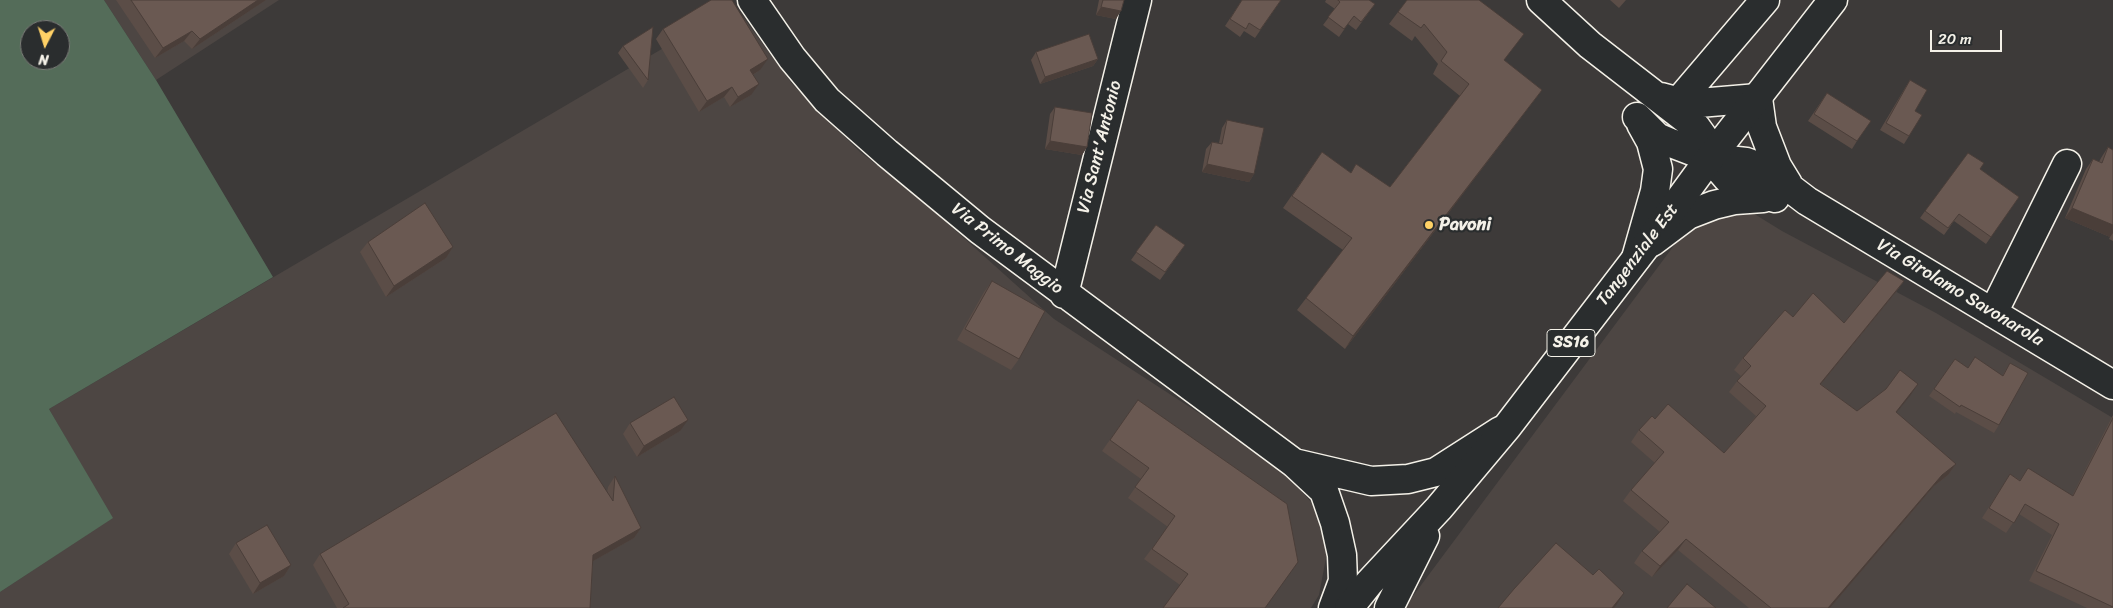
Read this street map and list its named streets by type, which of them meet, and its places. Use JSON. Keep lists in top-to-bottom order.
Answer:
{
  "streets": {
    "street": [
      "Via Sant'Antonio",
      "Via Primo Maggio",
      "Tangenziale Est",
      "Via Girolamo Savonarola",
      "SS16"
    ]
  },
  "crossings": [
    ["Via Sant'Antonio", "Via Primo Maggio"],
    ["Via Primo Maggio", "Tangenziale Est"],
    ["Tangenziale Est", "Via Girolamo Savonarola"]
  ],
  "places": ["Pavoni"],
  "scale_bar": "20 m",
  "north": "bottom"
}
